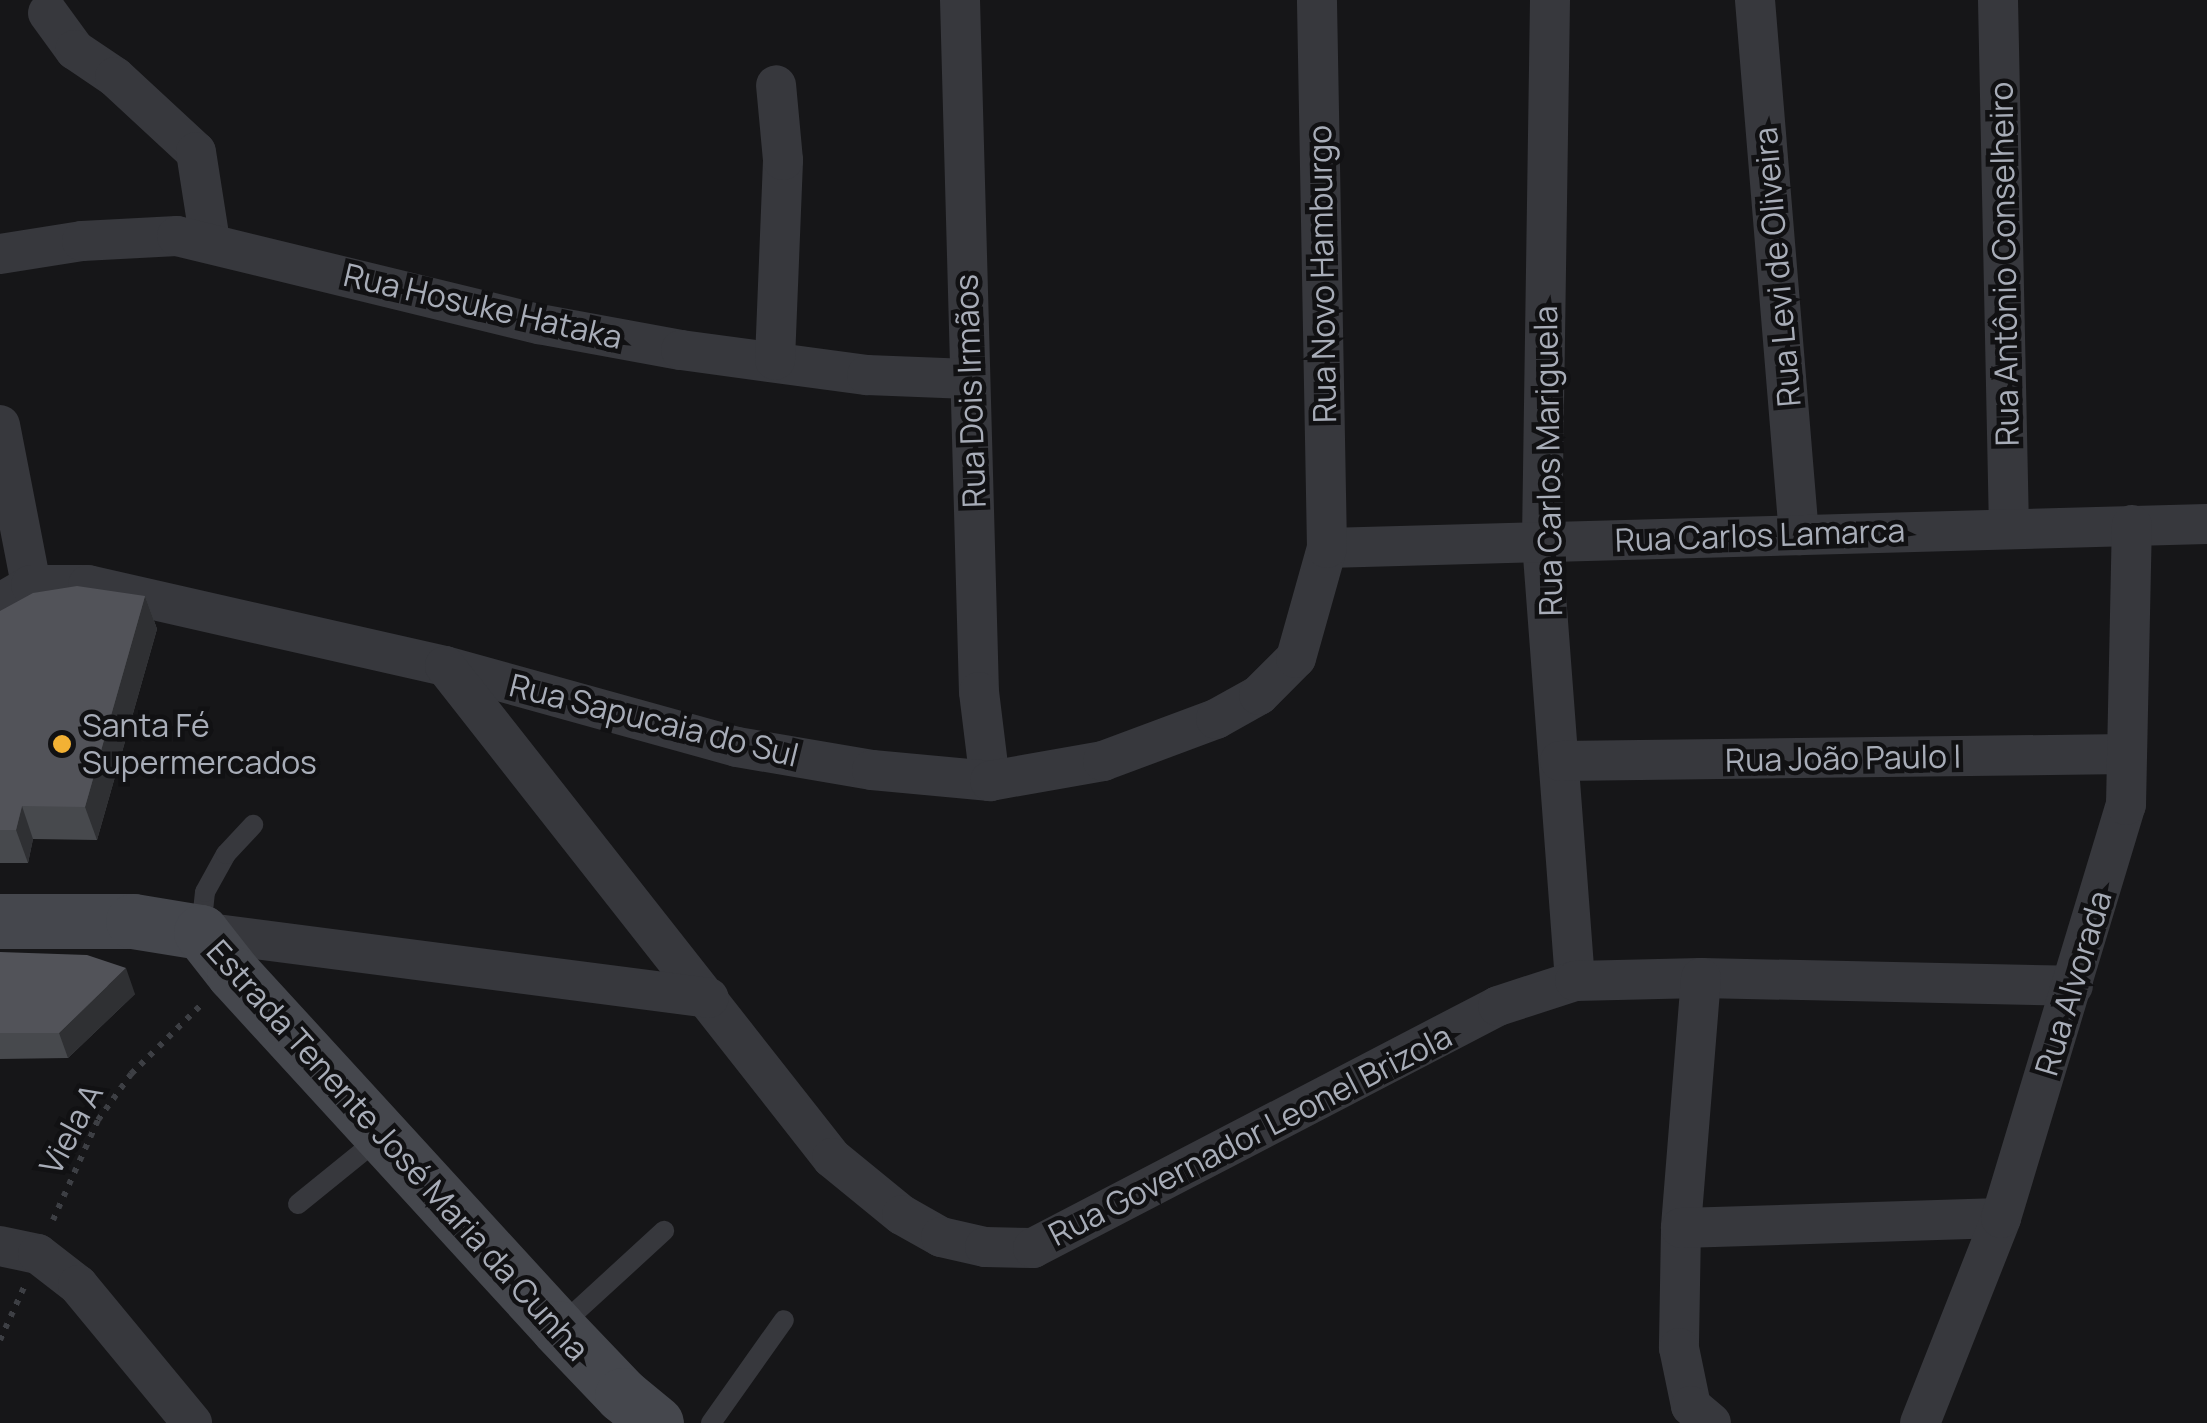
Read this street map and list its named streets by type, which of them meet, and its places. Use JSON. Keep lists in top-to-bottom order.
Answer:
{
  "streets": {
    "main road": ["Estrada Tenente José Maria da Cunha"],
    "street": [
      "Rua Antônio Conselheiro",
      "Rua Levi de Oliveira",
      "Rua Novo Hamburgo",
      "Rua Hosuke Hataka",
      "Rua Dois Irmãos",
      "Rua Carlos Mariguela",
      "Rua Carlos Lamarca",
      "Rua Sapucaia do Sul",
      "Rua João Paulo I",
      "Rua Alvorada",
      "Rua Governador Leonel Brizola"
    ],
    "path": ["Viela A"]
  },
  "crossings": [
    ["Rua Antônio Conselheiro", "Rua Carlos Lamarca"],
    ["Rua Levi de Oliveira", "Rua Carlos Lamarca"],
    ["Rua Novo Hamburgo", "Rua Carlos Lamarca"],
    ["Rua Novo Hamburgo", "Rua Sapucaia do Sul"],
    ["Rua Hosuke Hataka", "Rua Dois Irmãos"],
    ["Rua Dois Irmãos", "Rua Sapucaia do Sul"],
    ["Rua Carlos Mariguela", "Rua Carlos Lamarca"],
    ["Rua Carlos Mariguela", "Rua João Paulo I"],
    ["Rua Carlos Mariguela", "Rua Governador Leonel Brizola"],
    ["Rua Carlos Lamarca", "Rua Sapucaia do Sul"],
    ["Rua Carlos Lamarca", "Rua Alvorada"],
    ["Rua Sapucaia do Sul", "Rua Governador Leonel Brizola"],
    ["Rua João Paulo I", "Rua Alvorada"],
    ["Rua Alvorada", "Rua Governador Leonel Brizola"],
    ["Viela A", "Estrada Tenente José Maria da Cunha"]
  ],
  "places": ["Santa Fé Supermercados"]
}
